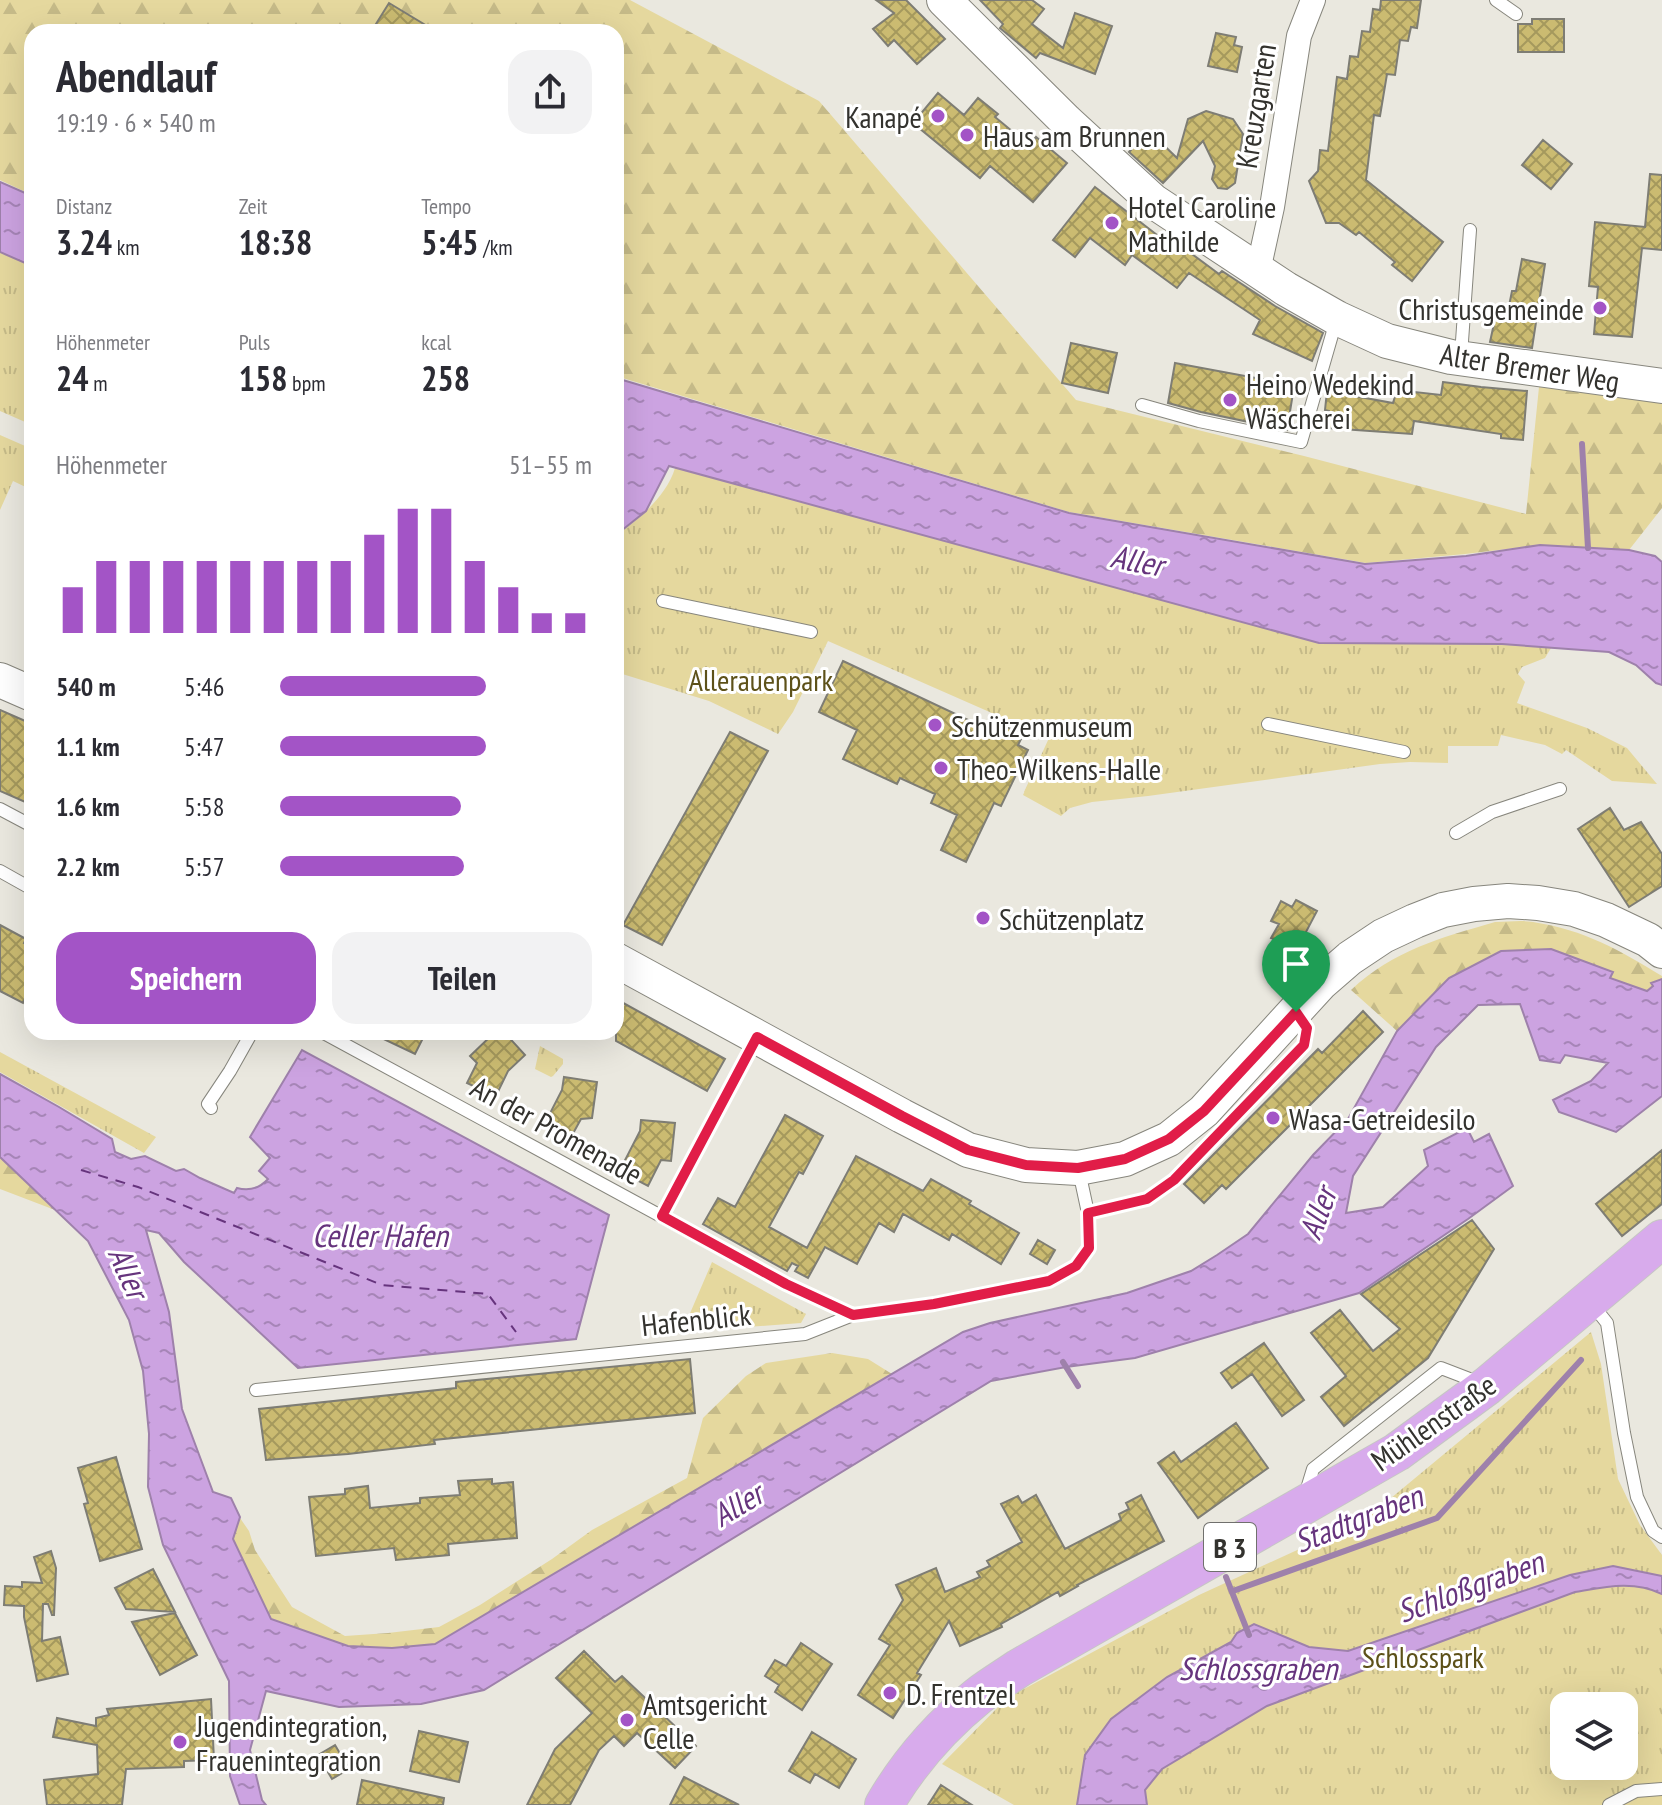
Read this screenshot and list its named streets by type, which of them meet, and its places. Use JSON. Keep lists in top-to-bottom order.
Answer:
{
  "streets": {
    "main road": ["Mühlenstraße", "B 3"],
    "street": ["Kreuzgarten", "Alter Bremer Weg"],
    "lane": ["An der Promenade", "Hafenblick"]
  },
  "crossings": [
    ["Kreuzgarten", "Alter Bremer Weg"],
    ["An der Promenade", "Hafenblick"]
  ],
  "water": [
    "Aller",
    "Celler Hafen",
    "Stadtgraben",
    "Schloßgraben",
    "Schlossgraben"
  ],
  "parks": ["Allerauenpark", "Schlosspark"],
  "places": [
    "Kanapé",
    "Haus am Brunnen",
    "Hotel Caroline Mathilde",
    "Christusgemeinde",
    "Heino Wedekind Wäscherei",
    "Schützenmuseum",
    "Theo-Wilkens-Halle",
    "Schützenplatz",
    "Wasa-Getreidesilo",
    "D. Frentzel",
    "Amtsgericht Celle",
    "Jugendintegration, Frauenintegration"
  ],
  "page": {
    "heading": ["Abendlauf", "19:19 · 6 × 540 m"],
    "stats": [
      ["Distanz", "3.24 km"],
      ["Zeit", "18:38"],
      ["Tempo", "5:45 /km"],
      ["Höhenmeter", "24 m"],
      ["Puls", "158 bpm"],
      ["kcal", "258"]
    ],
    "chart": ["Höhenmeter", "51–55 m"],
    "list": [
      {
        "name": "540 m",
        "note": "5:46"
      },
      {
        "name": "1.1 km",
        "note": "5:47"
      },
      {
        "name": "1.6 km",
        "note": "5:58"
      },
      {
        "name": "2.2 km",
        "note": "5:57"
      }
    ],
    "buttons": ["Speichern", "Teilen"]
  }
}
